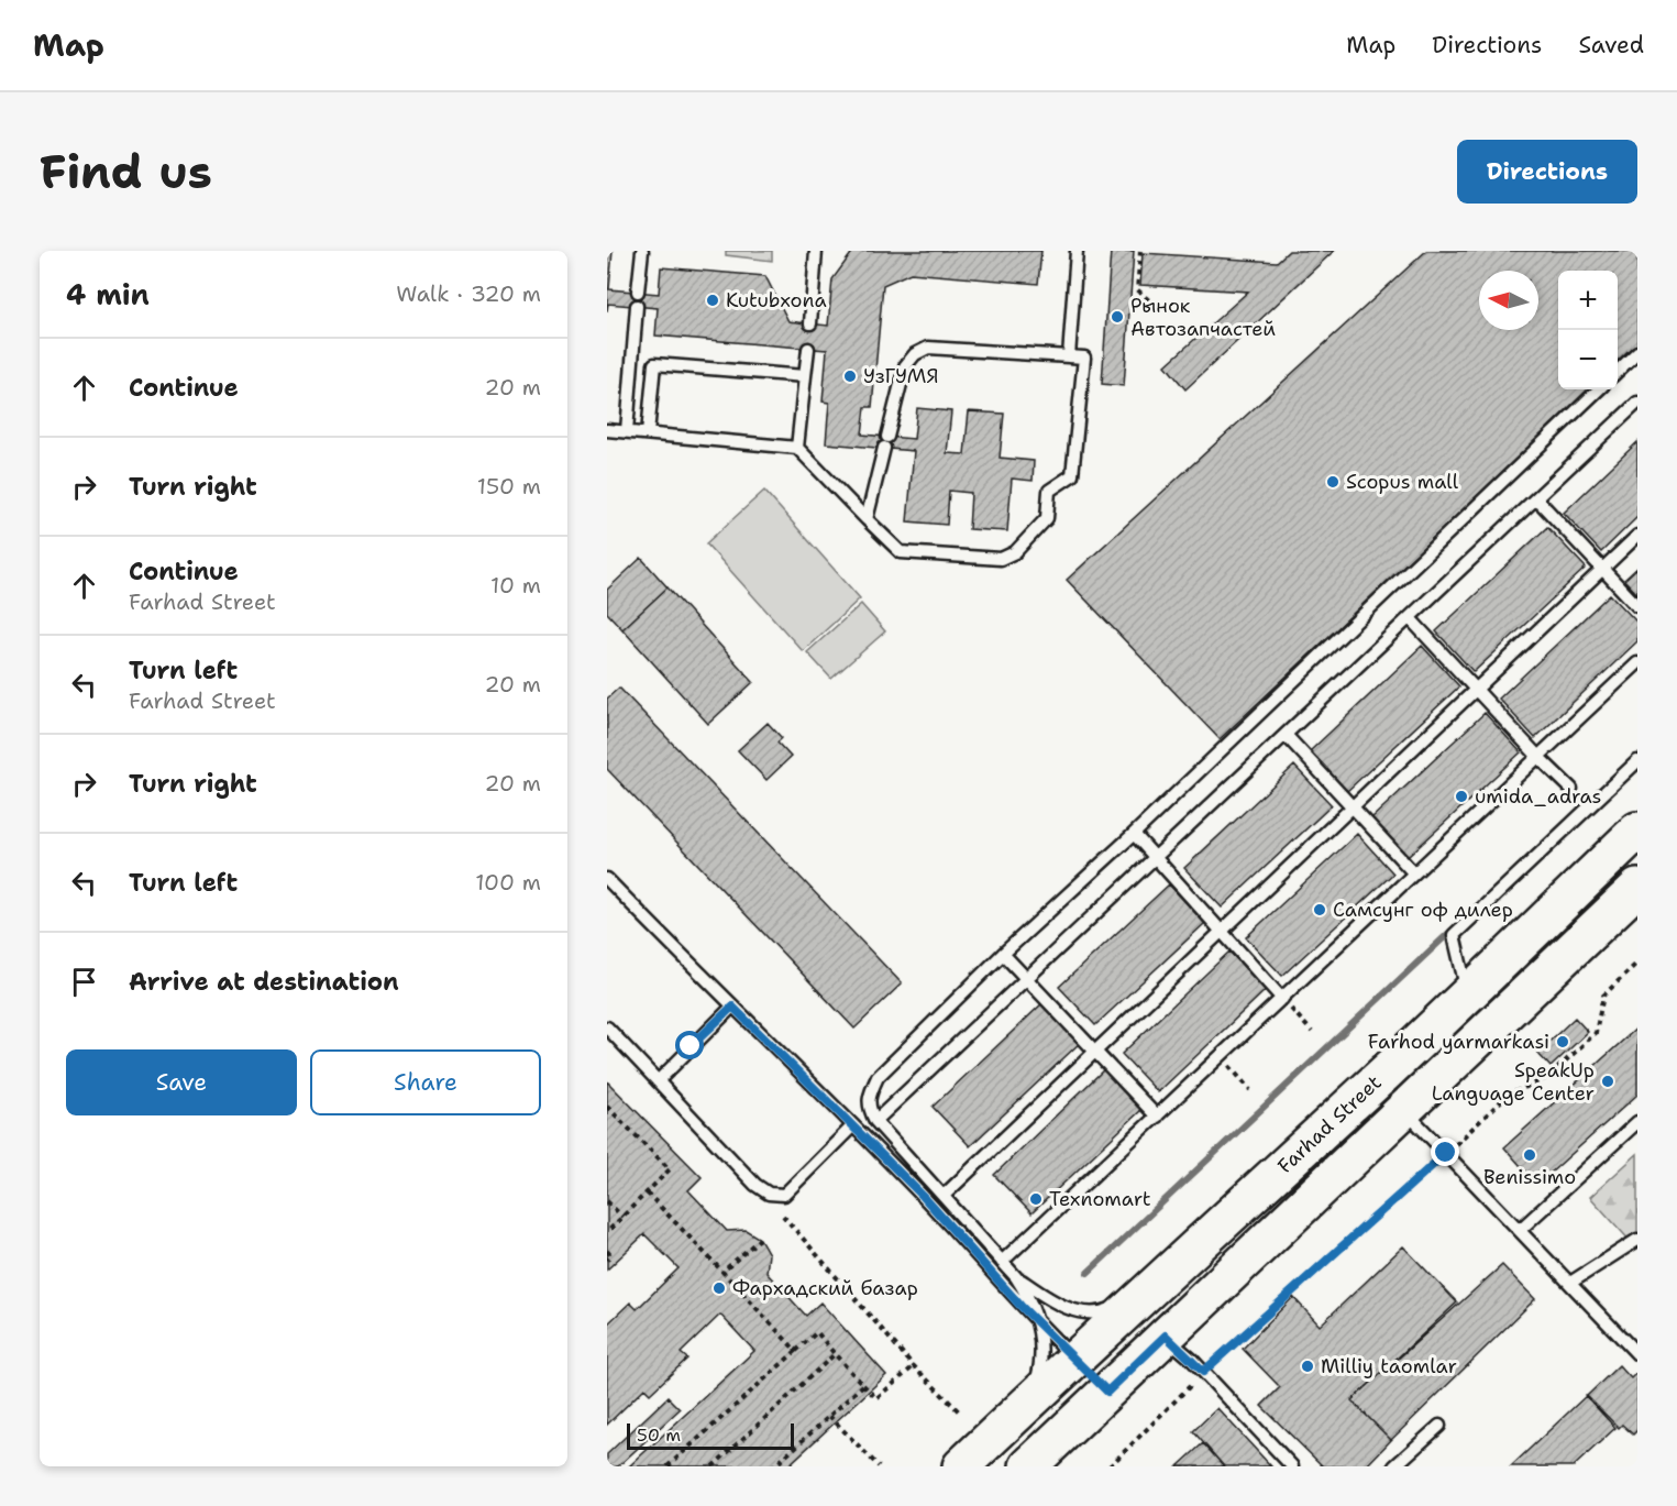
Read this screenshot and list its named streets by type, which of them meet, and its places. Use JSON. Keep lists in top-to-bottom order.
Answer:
{
  "streets": {
    "main road": ["Farhad Street"]
  },
  "places": [
    "Kutubxona",
    "Рынок Автозапчастей",
    "УзГУМЯ",
    "Scopus mall",
    "umida_adras",
    "Самсунг оф дилер",
    "Farhod yarmarkasi",
    "SpeakUp Language Center",
    "Benissimo",
    "Texnomart",
    "Фархадский базар",
    "Milliy taomlar"
  ],
  "scale_bar": "50 m",
  "north": "left",
  "page": {
    "header": "Map",
    "nav": ["Map", "Directions", "Saved"],
    "buttons": [
      "Directions",
      ["Save", "Share"]
    ],
    "title": "Find us",
    "heading": ["4 min", "Walk · 320 m"],
    "map_buttons": ["+", "−"],
    "list": [
      ["Continue", "20 m"],
      ["Turn right", "150 m"],
      ["Continue", "Farhad Street", "10 m"],
      ["Turn left", "Farhad Street", "20 m"],
      ["Turn right", "20 m"],
      ["Turn left", "100 m"],
      "Arrive at destination"
    ],
    "scale": "50 m"
  }
}
